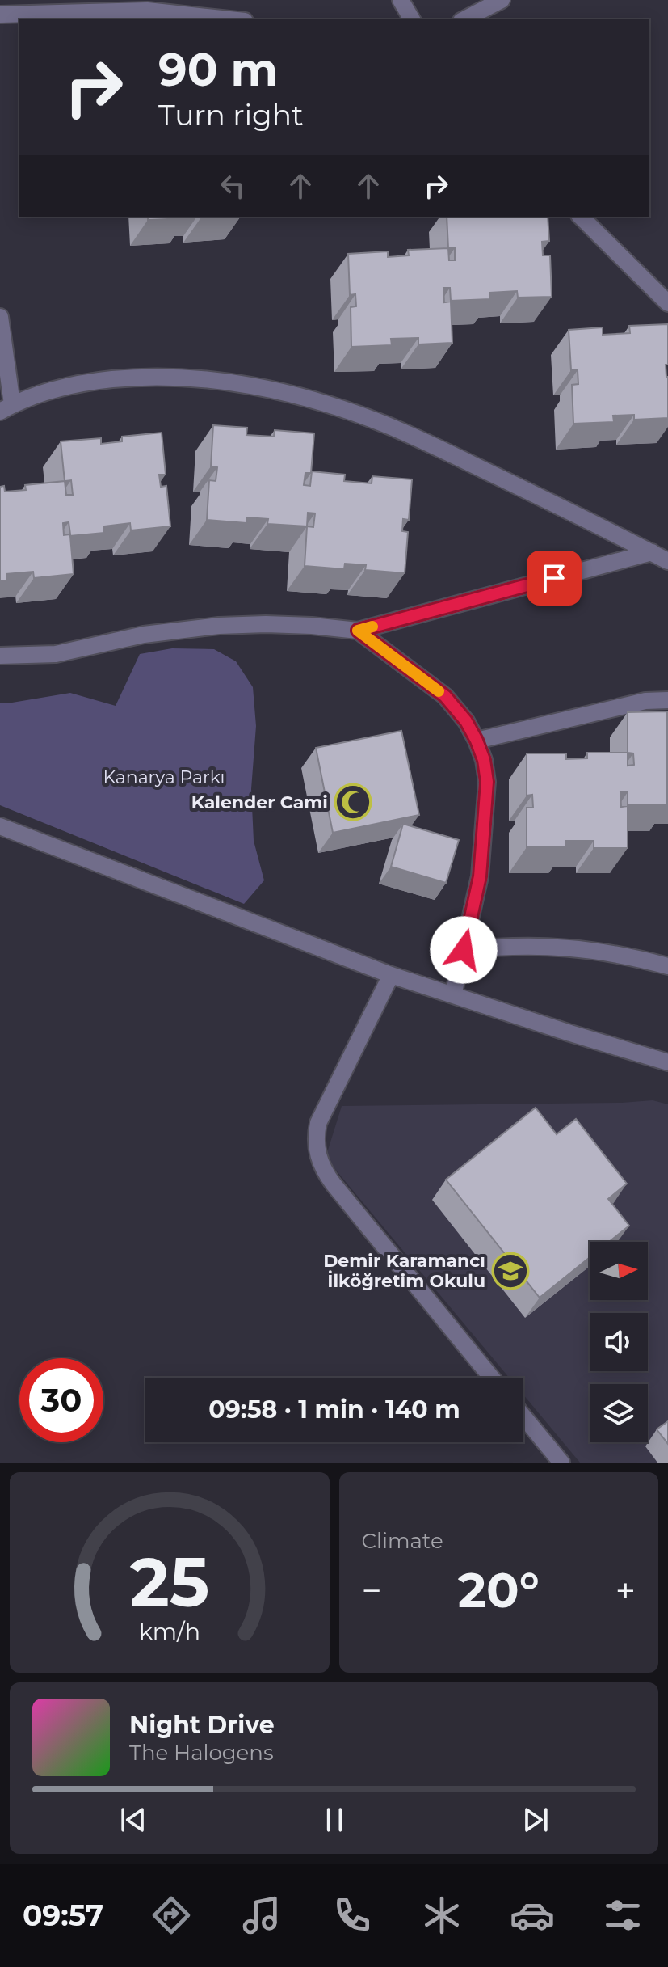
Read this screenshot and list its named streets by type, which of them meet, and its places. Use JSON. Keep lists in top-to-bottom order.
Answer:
{
  "parks": ["Kanarya Parkı"],
  "places": {
    "mosque": ["Kalender Cami"],
    "school or university": ["Demir Karamancı İlköğretim Okulu"]
  },
  "north": "right",
  "page": {
    "turn": ["90 m", "Turn right"],
    "limit": "30",
    "trip": "09:58 · 1 min · 140 m",
    "tile": "Climate",
    "heat": ["−", "20°", "+"],
    "song": ["Night Drive", "The Halogens"],
    "tabs": "09:57",
    "gauge": ["25", "km/h"]
  }
}
